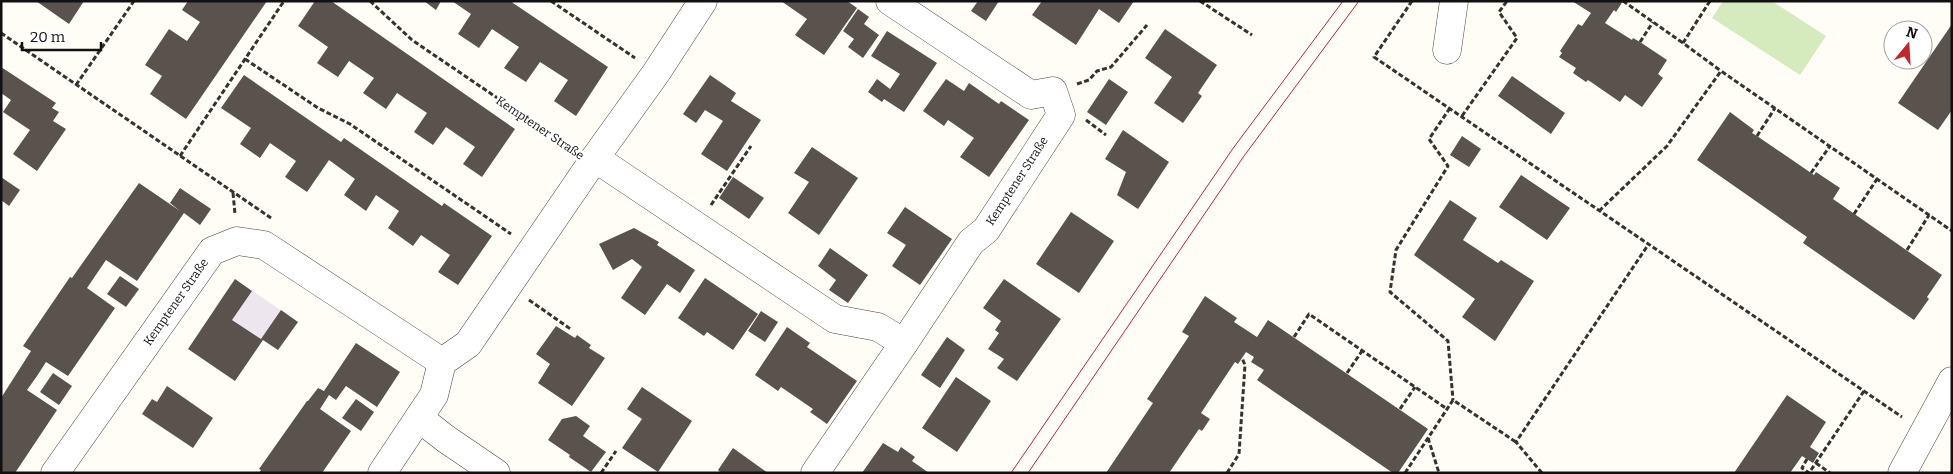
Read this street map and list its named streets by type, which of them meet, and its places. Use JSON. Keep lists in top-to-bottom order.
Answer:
{
  "streets": {
    "street": ["Kemptener Straße"]
  },
  "scale_bar": "20 m",
  "north": "top"
}
